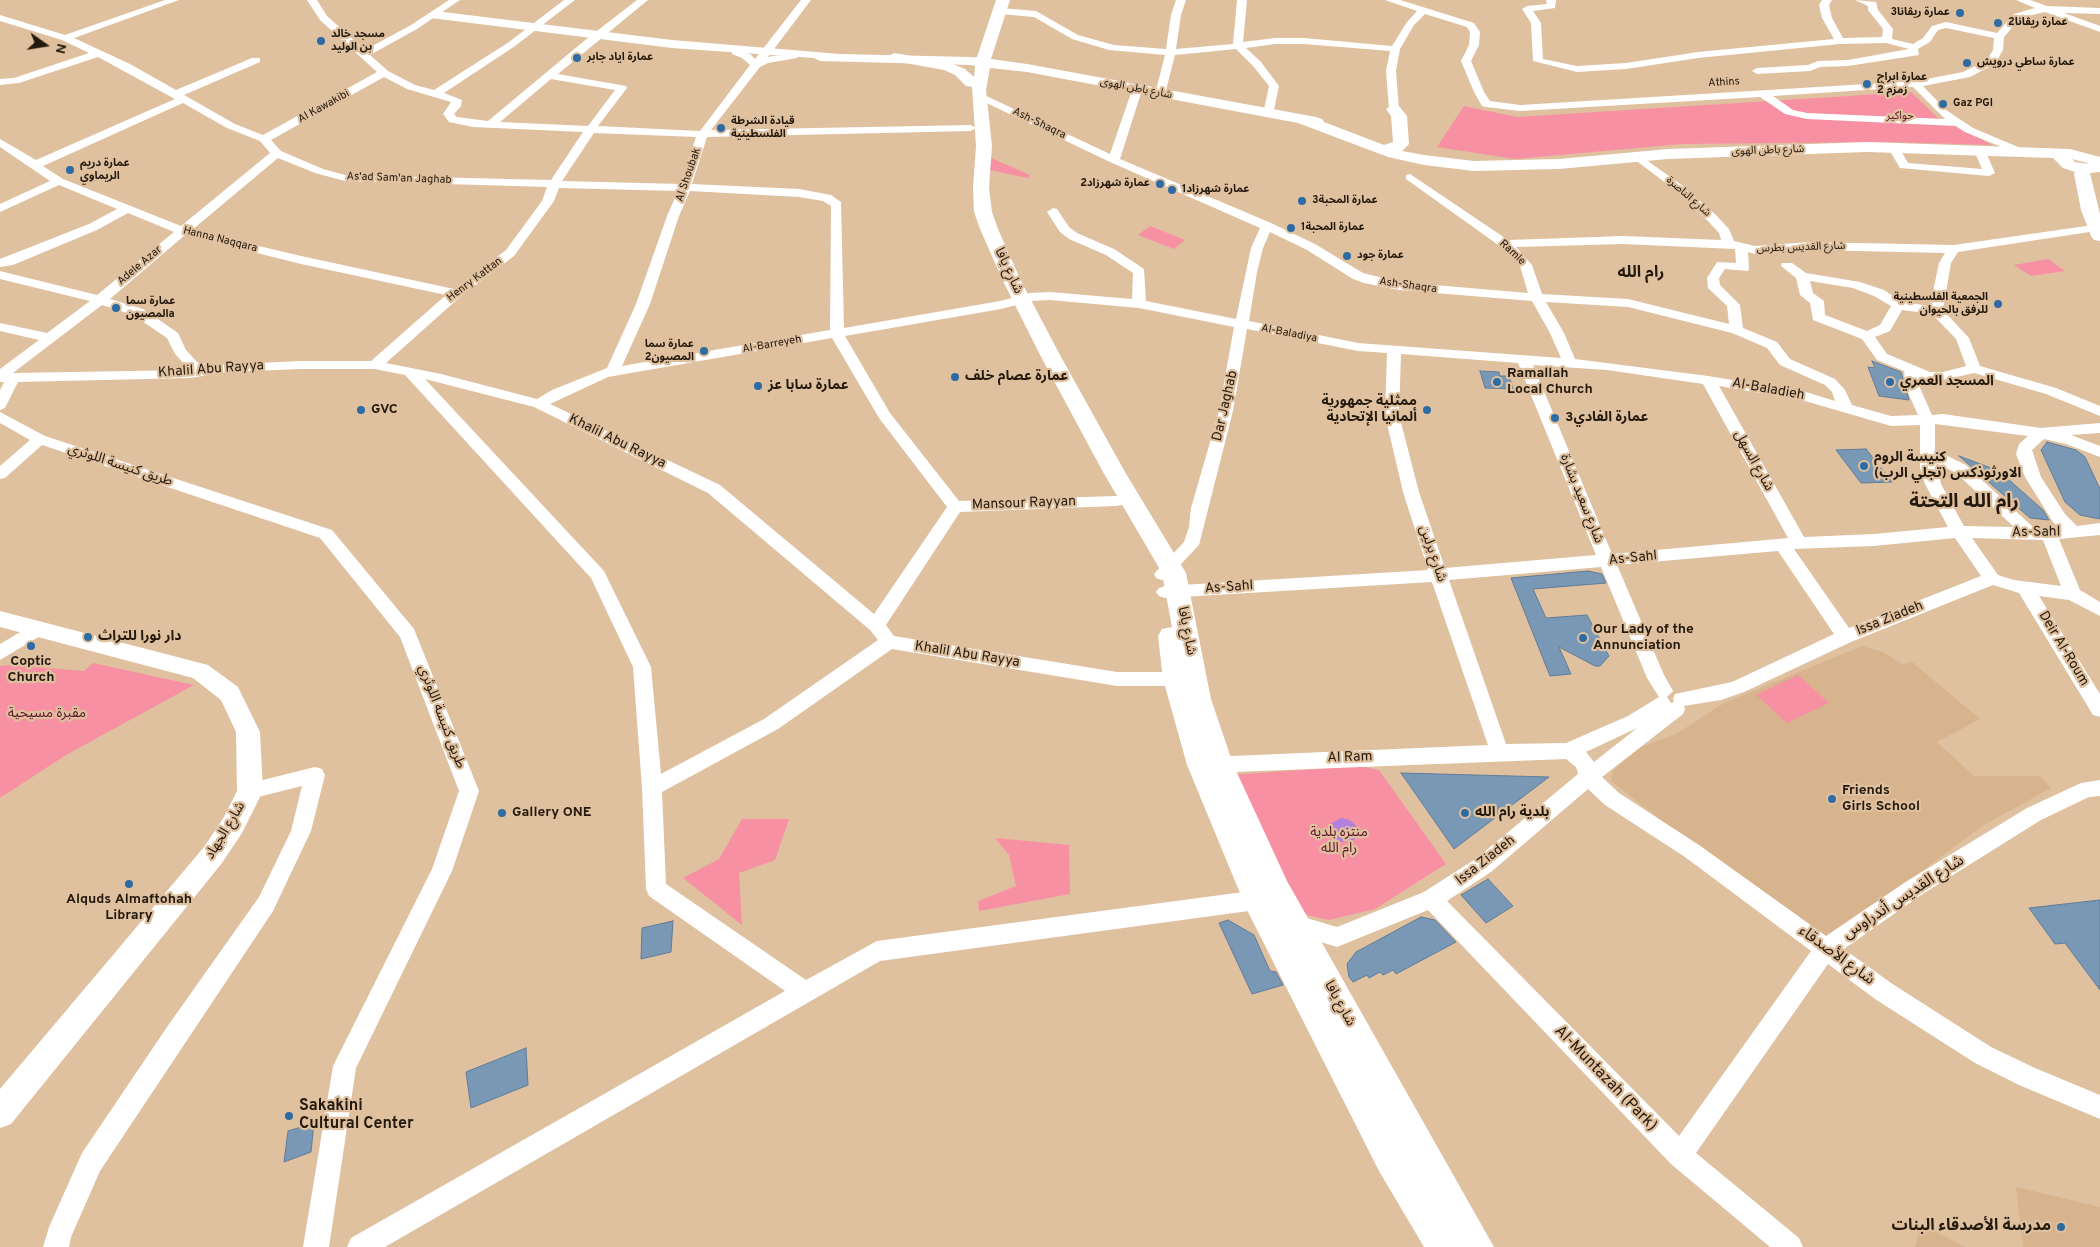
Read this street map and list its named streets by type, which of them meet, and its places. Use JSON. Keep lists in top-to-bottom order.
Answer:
{
  "streets": {
    "main road": ["شارع باطن الهوى", "شارع يافا"],
    "street": [
      "Athins",
      "Al Kawakibi",
      "Ash-Shaqra",
      "Al Shoubak",
      "As'ad Sam'an Jaghab",
      "شارع الناصرة",
      "Hanna Naqqara",
      "شارع القديس بطرس",
      "Ramle",
      "Adele Azar",
      "Henry Kattan",
      "Al-Baladiya",
      "Al-Barreyeh",
      "Khalil Abu Rayya",
      "Al-Baladieh",
      "Dar Jaghab",
      "شارع السهل",
      "طريق كنيسة اللوثري",
      "شارع سعيد بشارة",
      "Mansour Rayyan",
      "As-Sahl",
      "شارع برلين",
      "Issa Ziadeh",
      "Deir Al-Roum",
      "Al Ram",
      "شارع الجهاد",
      "شارع القديس أندراوس",
      "شارع الأصدقاء",
      "Al-Muntazah (Park)"
    ]
  },
  "crossings": [
    ["شارع باطن الهوى", "Ash-Shaqra"],
    ["شارع باطن الهوى", "شارع الناصرة"],
    ["شارع باطن الهوى", "شارع يافا"],
    ["Al Kawakibi", "As'ad Sam'an Jaghab"],
    ["Ash-Shaqra", "Ramle"],
    ["Ash-Shaqra", "شارع يافا"],
    ["Ash-Shaqra", "Al-Baladieh"],
    ["Ash-Shaqra", "Dar Jaghab"],
    ["Al Shoubak", "As'ad Sam'an Jaghab"],
    ["Al Shoubak", "Al-Barreyeh"],
    ["As'ad Sam'an Jaghab", "Adele Azar"],
    ["As'ad Sam'an Jaghab", "Henry Kattan"],
    ["As'ad Sam'an Jaghab", "Al-Barreyeh"],
    ["شارع الناصرة", "شارع القديس بطرس"],
    ["Hanna Naqqara", "Adele Azar"],
    ["Hanna Naqqara", "Henry Kattan"],
    ["شارع القديس بطرس", "Ramle"],
    ["Ramle", "Al-Baladiya"],
    ["Ramle", "Al-Baladieh"],
    ["Adele Azar", "Khalil Abu Rayya"],
    ["شارع يافا", "Al-Baladiya"],
    ["شارع يافا", "Al-Barreyeh"],
    ["شارع يافا", "Khalil Abu Rayya"],
    ["شارع يافا", "Dar Jaghab"],
    ["شارع يافا", "Mansour Rayyan"],
    ["شارع يافا", "As-Sahl"],
    ["شارع يافا", "Al Ram"],
    ["Henry Kattan", "Khalil Abu Rayya"],
    ["Al-Baladiya", "Al-Barreyeh"],
    ["Al-Baladiya", "Al-Baladieh"],
    ["Al-Baladiya", "Dar Jaghab"],
    ["Al-Baladiya", "شارع سعيد بشارة"],
    ["Al-Baladiya", "شارع برلين"],
    ["Al-Barreyeh", "Khalil Abu Rayya"],
    ["Khalil Abu Rayya", "Mansour Rayyan"],
    ["Al-Baladieh", "شارع السهل"],
    ["Dar Jaghab", "As-Sahl"],
    ["شارع السهل", "As-Sahl"],
    ["شارع السهل", "Issa Ziadeh"],
    ["شارع سعيد بشارة", "As-Sahl"],
    ["شارع سعيد بشارة", "Issa Ziadeh"],
    ["As-Sahl", "شارع برلين"],
    ["شارع برلين", "Al Ram"],
    ["Issa Ziadeh", "شارع الأصدقاء"],
    ["Issa Ziadeh", "Al-Muntazah (Park)"],
    ["Al Ram", "شارع الأصدقاء"],
    ["شارع القديس أندراوس", "شارع الأصدقاء"],
    ["شارع القديس أندراوس", "Al-Muntazah (Park)"]
  ],
  "districts": ["رام الله", "رام الله التحتة"],
  "parks": ["حواكير", "مقبرة مسيحية", "منتزه بلدية رام الله"],
  "places": [
    "عمارة ريڤانا3",
    "عمارة ريڤانا2",
    "مسجد خالد بن الوليد",
    "عمارة اياد جابر",
    "عمارة ساطي درويش",
    "عمارة ابراج زمزم 2",
    "Gaz PGI",
    "قيادة الشرطة الفلسطينية",
    "عمارة دريم الريماوي",
    "عمارة شهرزاد2",
    "عمارة شهرزاد1",
    "عمارة المحبة3",
    "عمارة المحبة1",
    "عمارة جود",
    "الجمعية الفلسطينية للرفق بالحيوان",
    "عمارة سما المصيونa",
    "عمارة سما المصيون2",
    "عمارة عصام خلف",
    "Ramallah Local Church",
    "المسجد العمري",
    "عمارة سابا عز",
    "GVC",
    "ممثلية جمهورية ألمانيا الإتحادية",
    "عمارة الفادي3",
    "كنيسة الروم الاورثوذكس (تجلي الرب)",
    "دار نورا للتراث",
    "Our Lady of the Annunciation",
    "Coptic Church",
    "Friends Girls School",
    "Gallery ONE",
    "بلدية رام الله",
    "Alquds Almaftohah Library",
    "Sakakini Cultural Center",
    "مدرسة الأصدقاء البنات"
  ],
  "north": "right"
}
